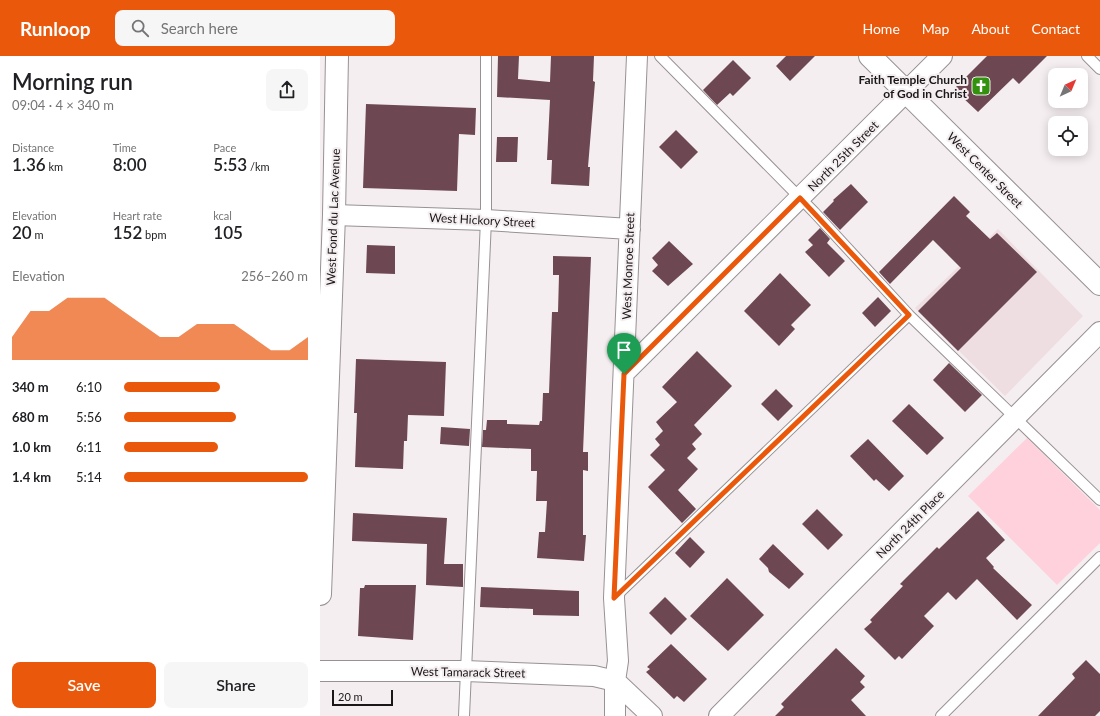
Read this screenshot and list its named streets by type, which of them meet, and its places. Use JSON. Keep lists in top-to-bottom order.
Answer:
{
  "streets": {
    "main road": ["West Center Street", "West Fond du Lac Avenue"],
    "street": [
      "North 25th Street",
      "West Hickory Street",
      "West Monroe Street",
      "North 24th Place",
      "West Tamarack Street"
    ]
  },
  "crossings": [
    ["North 25th Street", "West Center Street"],
    ["North 25th Street", "West Monroe Street"],
    ["West Fond du Lac Avenue", "West Hickory Street"],
    ["West Hickory Street", "West Monroe Street"],
    ["West Monroe Street", "West Tamarack Street"]
  ],
  "places": {
    "church": ["Faith Temple Church of God in Christ"]
  },
  "scale_bar": "20 m",
  "north": "top right",
  "page": {
    "header": "Runloop",
    "search": "Search here",
    "nav": [
      "Home",
      "Map",
      "About",
      "Contact"
    ],
    "heading": ["Morning run", "09:04 · 4 × 340 m"],
    "stats": [
      ["Distance", "1.36 km"],
      ["Time", "8:00"],
      ["Pace", "5:53 /km"],
      ["Elevation", "20 m"],
      ["Heart rate", "152 bpm"],
      ["kcal", "105"]
    ],
    "chart": ["Elevation", "256–260 m"],
    "list": [
      {
        "name": "340 m",
        "note": "6:10"
      },
      {
        "name": "680 m",
        "note": "5:56"
      },
      {
        "name": "1.0 km",
        "note": "6:11"
      },
      {
        "name": "1.4 km",
        "note": "5:14"
      }
    ],
    "buttons": ["Save", "Share"],
    "scale": "20 m"
  }
}
